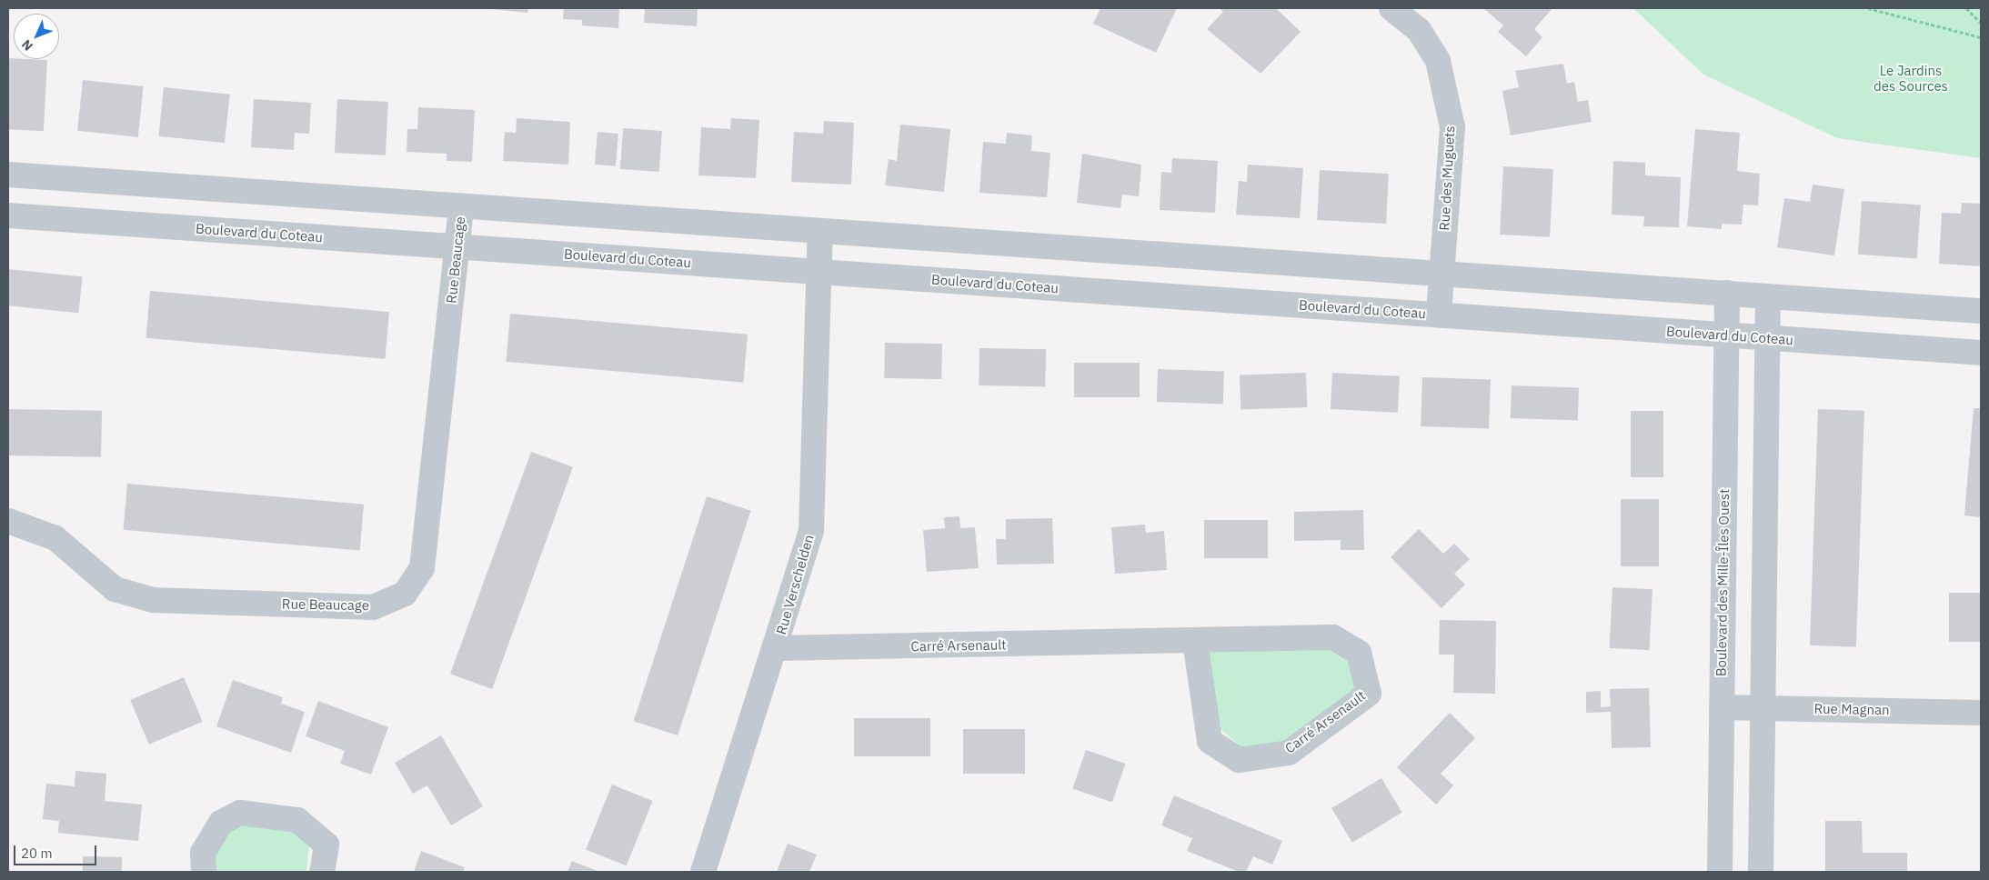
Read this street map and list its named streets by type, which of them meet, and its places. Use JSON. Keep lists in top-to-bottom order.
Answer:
{
  "streets": {
    "street": [
      "Rue des Muguets",
      "Boulevard du Coteau",
      "Rue Beaucage",
      "Boulevard des Mille-Îles Ouest",
      "Rue Verschelden",
      "Carré Arsenault",
      "Rue Magnan"
    ]
  },
  "crossings": [
    ["Rue des Muguets", "Boulevard du Coteau"],
    ["Boulevard du Coteau", "Rue Beaucage"],
    ["Boulevard du Coteau", "Boulevard des Mille-Îles Ouest"],
    ["Boulevard du Coteau", "Rue Verschelden"],
    ["Boulevard des Mille-Îles Ouest", "Rue Magnan"],
    ["Rue Verschelden", "Carré Arsenault"]
  ],
  "parks": ["Le Jardins des Sources"],
  "scale_bar": "20 m",
  "north": "bottom left"
}
